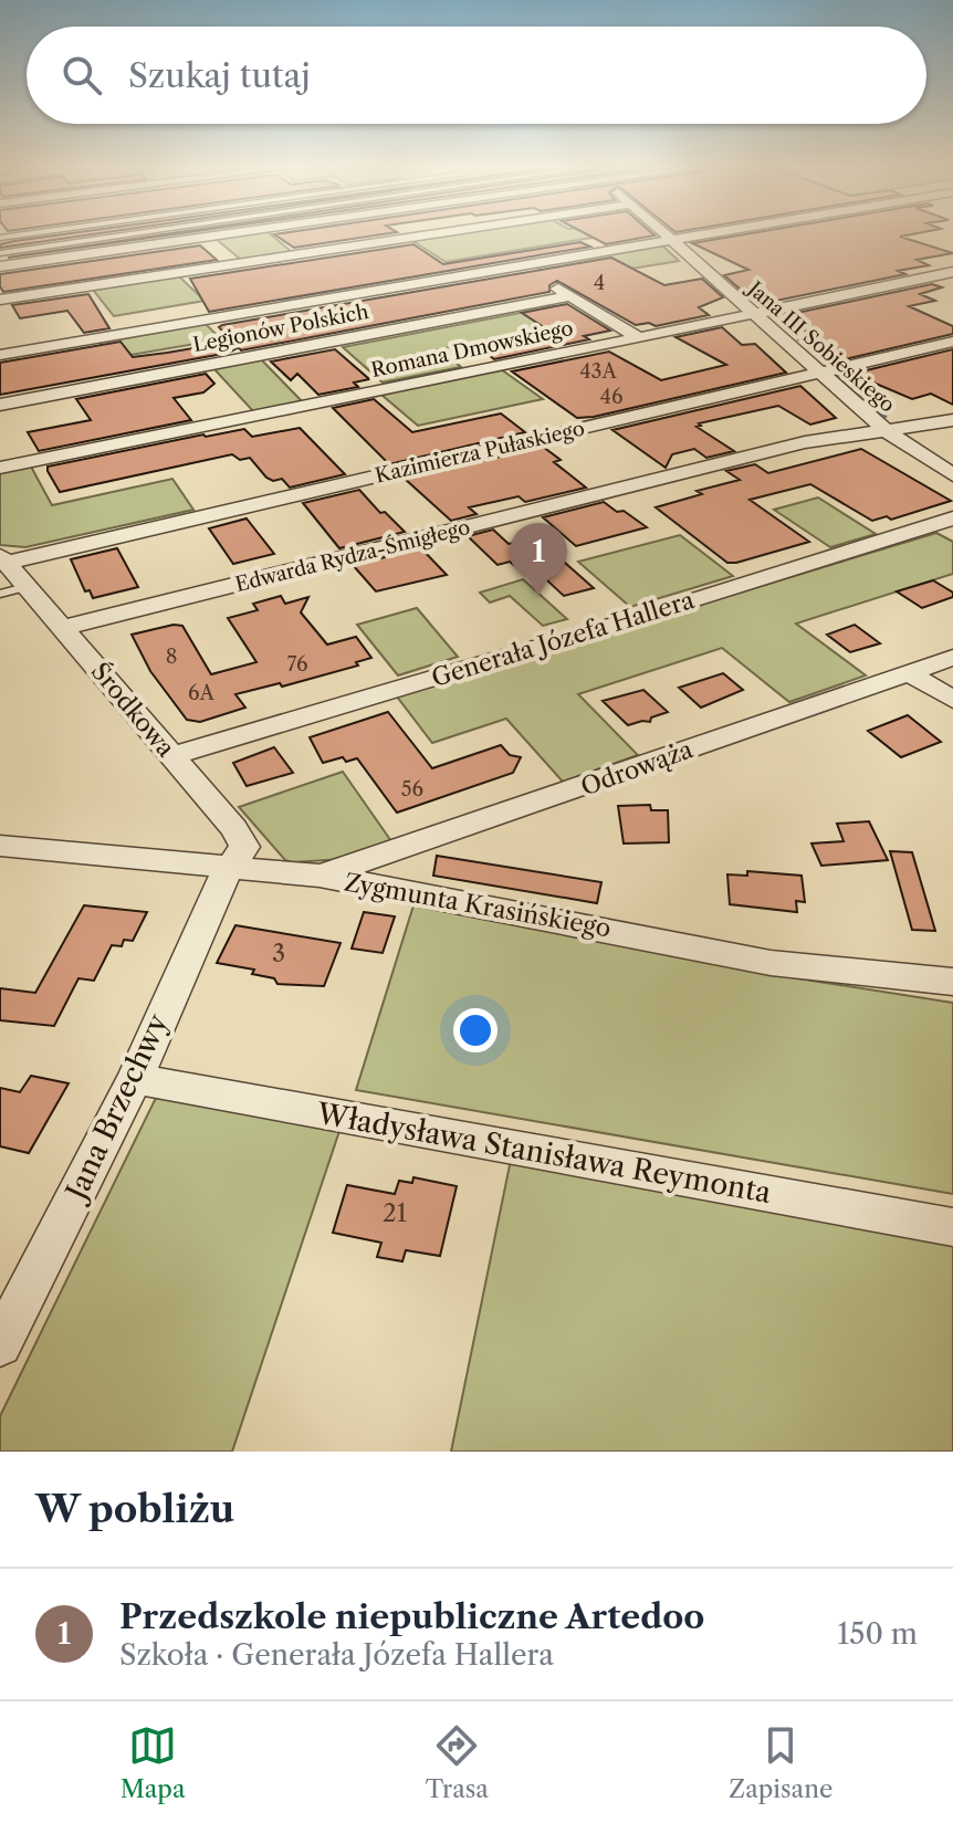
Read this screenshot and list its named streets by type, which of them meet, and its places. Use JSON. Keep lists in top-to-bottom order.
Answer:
{
  "streets": {
    "street": [
      "Legionów Polskich",
      "Jana III Sobieskiego",
      "Romana Dmowskiego",
      "Kazimierza Pułaskiego",
      "Edwarda Rydza-Śmigłego",
      "Generała Józefa Hallera",
      "Środkowa",
      "Odrowąża",
      "Zygmunta Krasińskiego",
      "Jana Brzechwy",
      "Władysława Stanisława Reymonta"
    ]
  },
  "crossings": [
    ["Jana III Sobieskiego", "Romana Dmowskiego"],
    ["Jana III Sobieskiego", "Kazimierza Pułaskiego"],
    ["Jana III Sobieskiego", "Edwarda Rydza-Śmigłego"],
    ["Kazimierza Pułaskiego", "Środkowa"],
    ["Edwarda Rydza-Śmigłego", "Środkowa"],
    ["Generała Józefa Hallera", "Środkowa"],
    ["Środkowa", "Zygmunta Krasińskiego"],
    ["Środkowa", "Jana Brzechwy"],
    ["Odrowąża", "Zygmunta Krasińskiego"],
    ["Zygmunta Krasińskiego", "Jana Brzechwy"],
    ["Jana Brzechwy", "Władysława Stanisława Reymonta"]
  ],
  "house_numbers": [
    "4",
    "43A",
    "46",
    "8",
    "76",
    "6A",
    "56",
    "3",
    "21"
  ],
  "page": {
    "search": "Szukaj tutaj",
    "pins": "1",
    "heading": "W pobliżu",
    "list": [
      {
        "mark": "1",
        "name": "Przedszkole niepubliczne Artedoo",
        "note": "Szkoła · Generała Józefa Hallera",
        "value": "150 m"
      }
    ],
    "nav": ["Mapa", "Trasa", "Zapisane"]
  }
}
